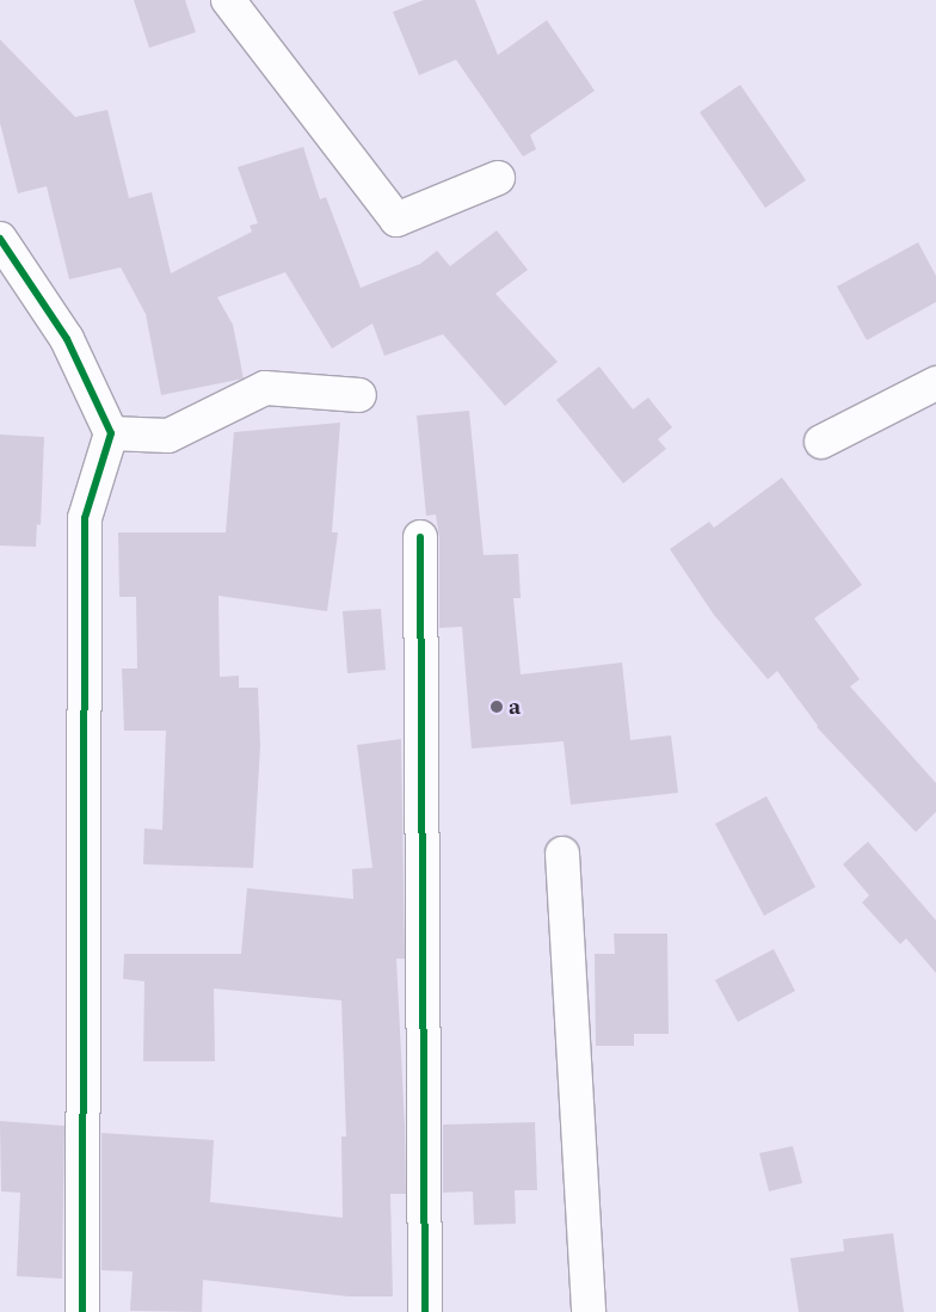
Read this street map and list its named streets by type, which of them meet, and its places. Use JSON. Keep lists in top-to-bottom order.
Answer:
{
  "places": ["a"]
}
